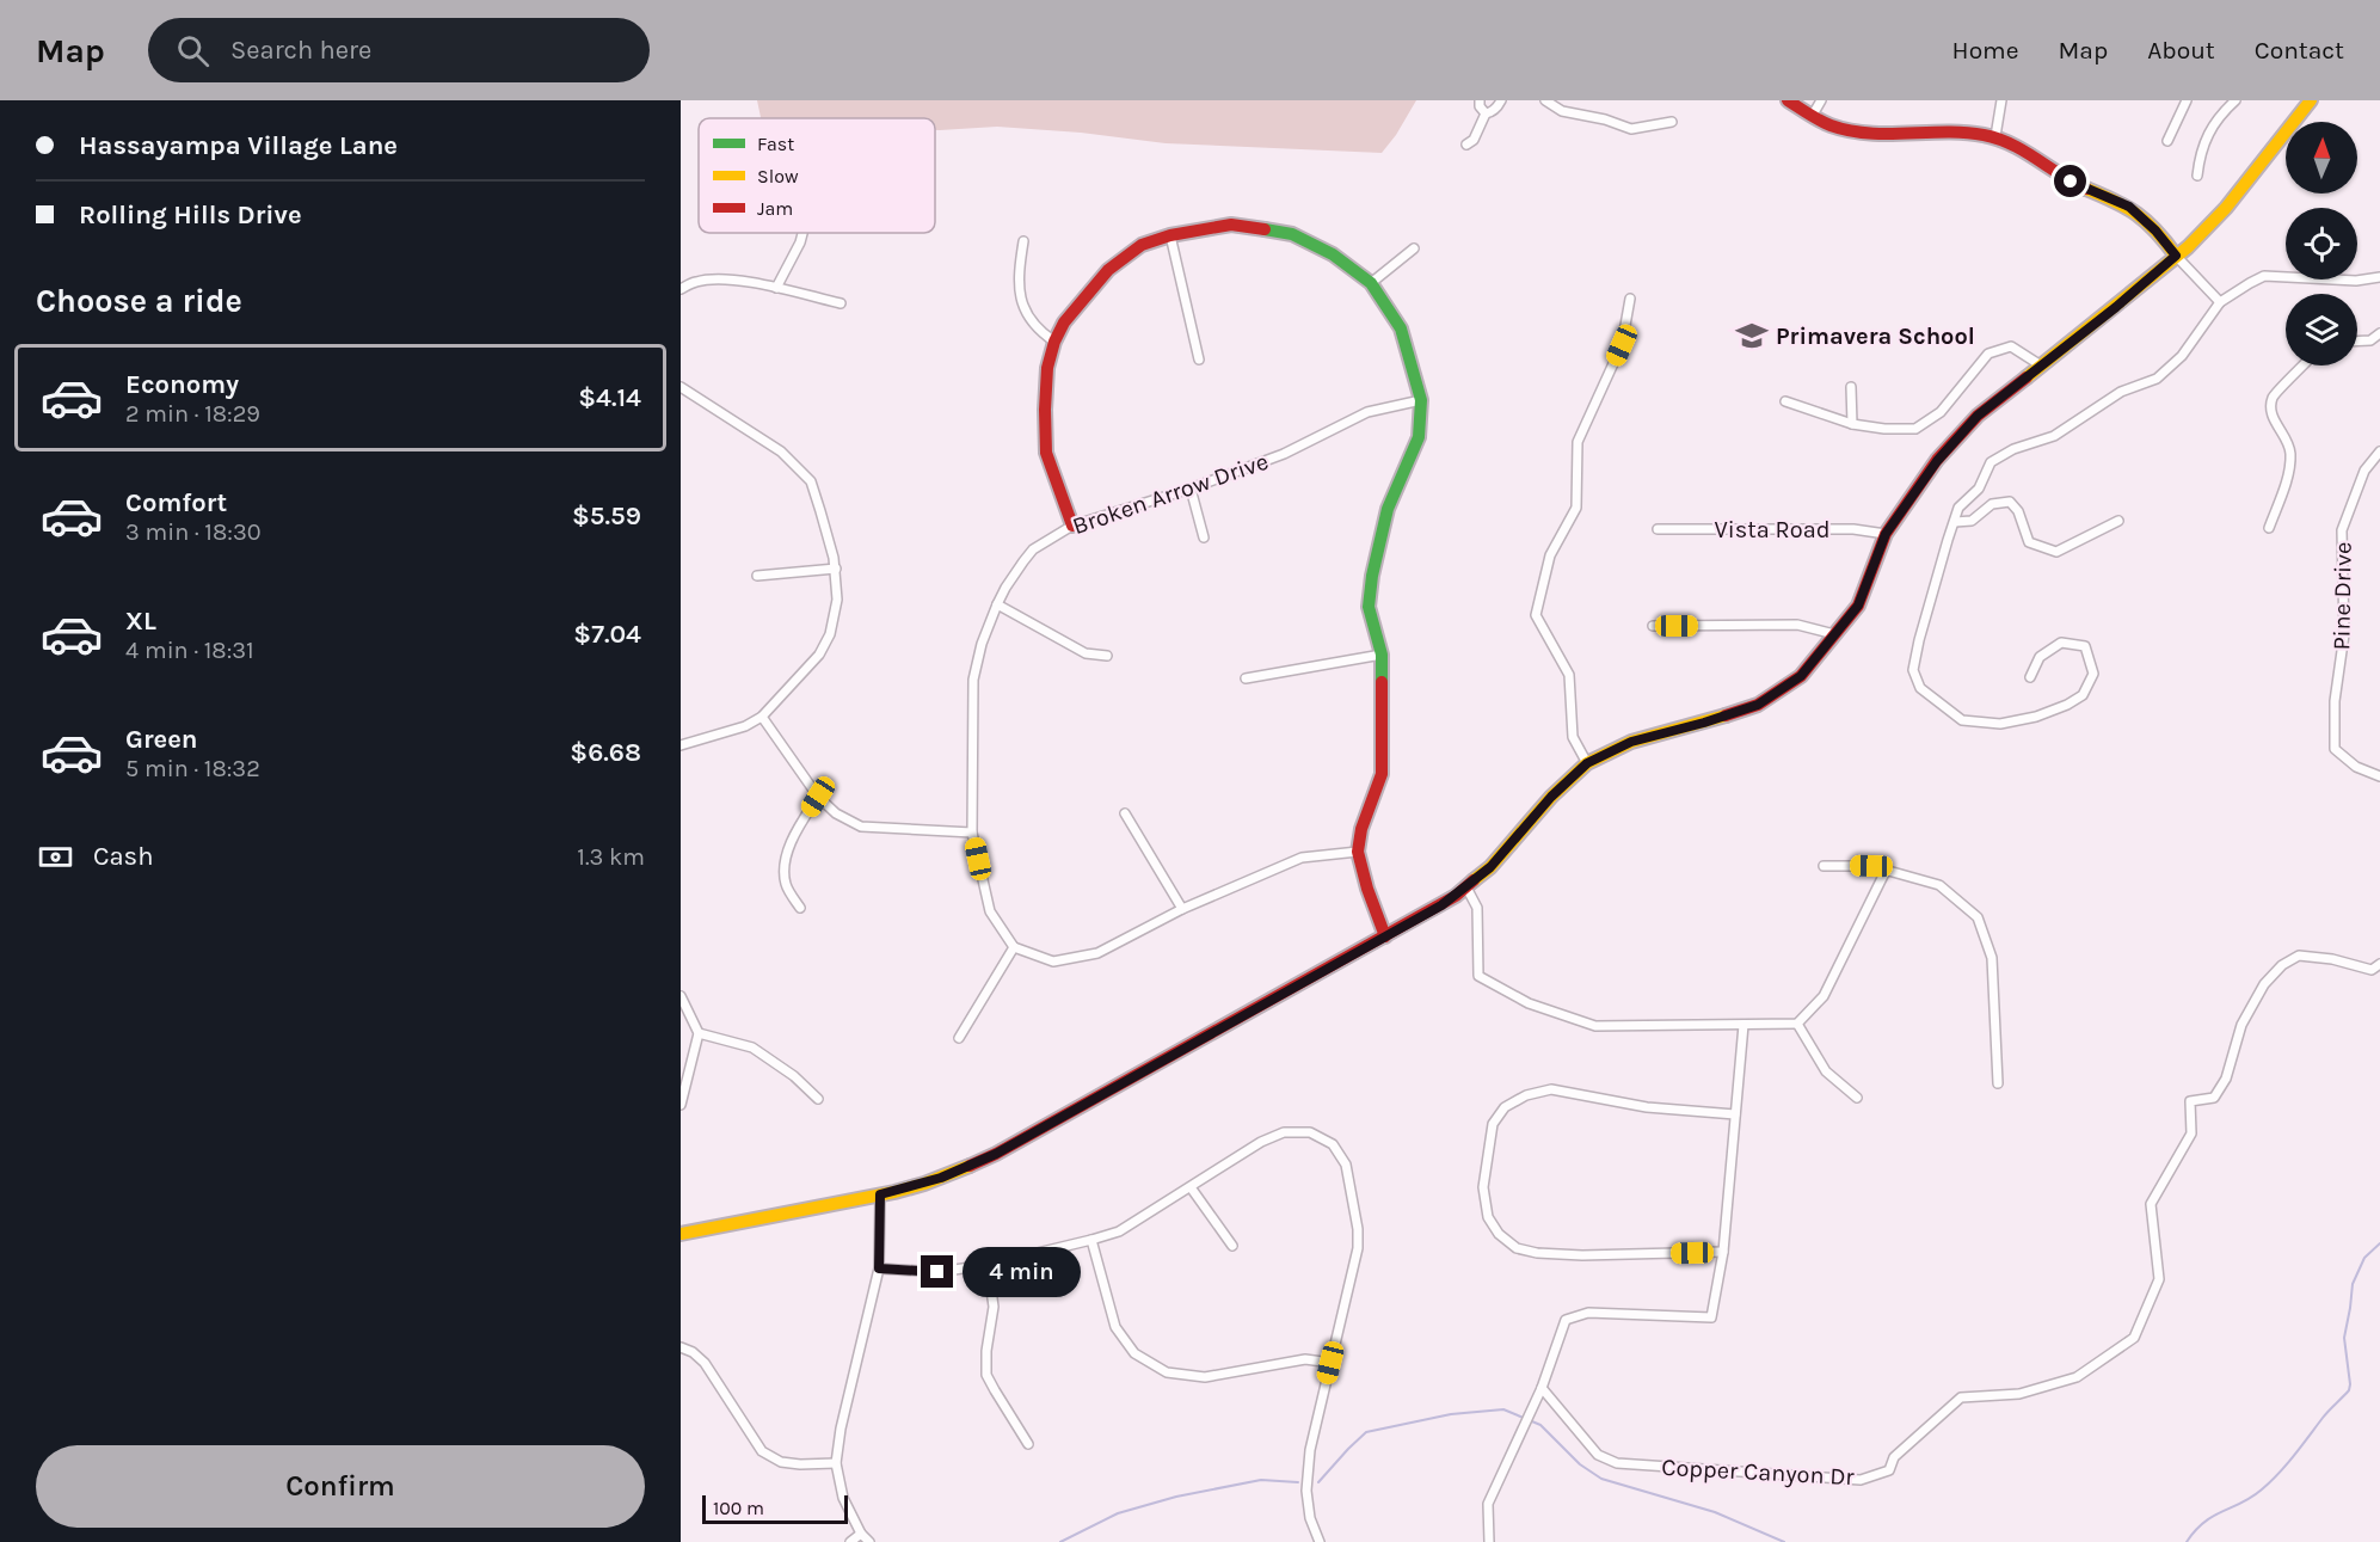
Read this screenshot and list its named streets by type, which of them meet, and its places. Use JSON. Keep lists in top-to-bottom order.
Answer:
{
  "streets": {
    "street": [
      "Broken Arrow Drive",
      "Vista Road",
      "Pine Drive",
      "Copper Canyon Dr"
    ]
  },
  "places": {
    "school or university": ["Primavera School"]
  },
  "legend": ["Fast", "Slow", "Jam"],
  "scale_bar": "100 m",
  "north": "top",
  "page": {
    "header": "Map",
    "search": "Search here",
    "nav": [
      "Home",
      "Map",
      "About",
      "Contact"
    ],
    "banner": ["Hassayampa Village Lane", "Rolling Hills Drive"],
    "heading": "Choose a ride",
    "list": [
      {
        "name": "Economy",
        "note": "2 min · 18:29",
        "value": "$4.14"
      },
      {
        "name": "Comfort",
        "note": "3 min · 18:30",
        "value": "$5.59"
      },
      {
        "name": "XL",
        "note": "4 min · 18:31",
        "value": "$7.04"
      },
      {
        "name": "Green",
        "note": "5 min · 18:32",
        "value": "$6.68"
      }
    ],
    "pay": ["Cash", "1.3 km"],
    "bubble": "4 min",
    "buttons": "Confirm",
    "scale": "100 m"
  }
}
